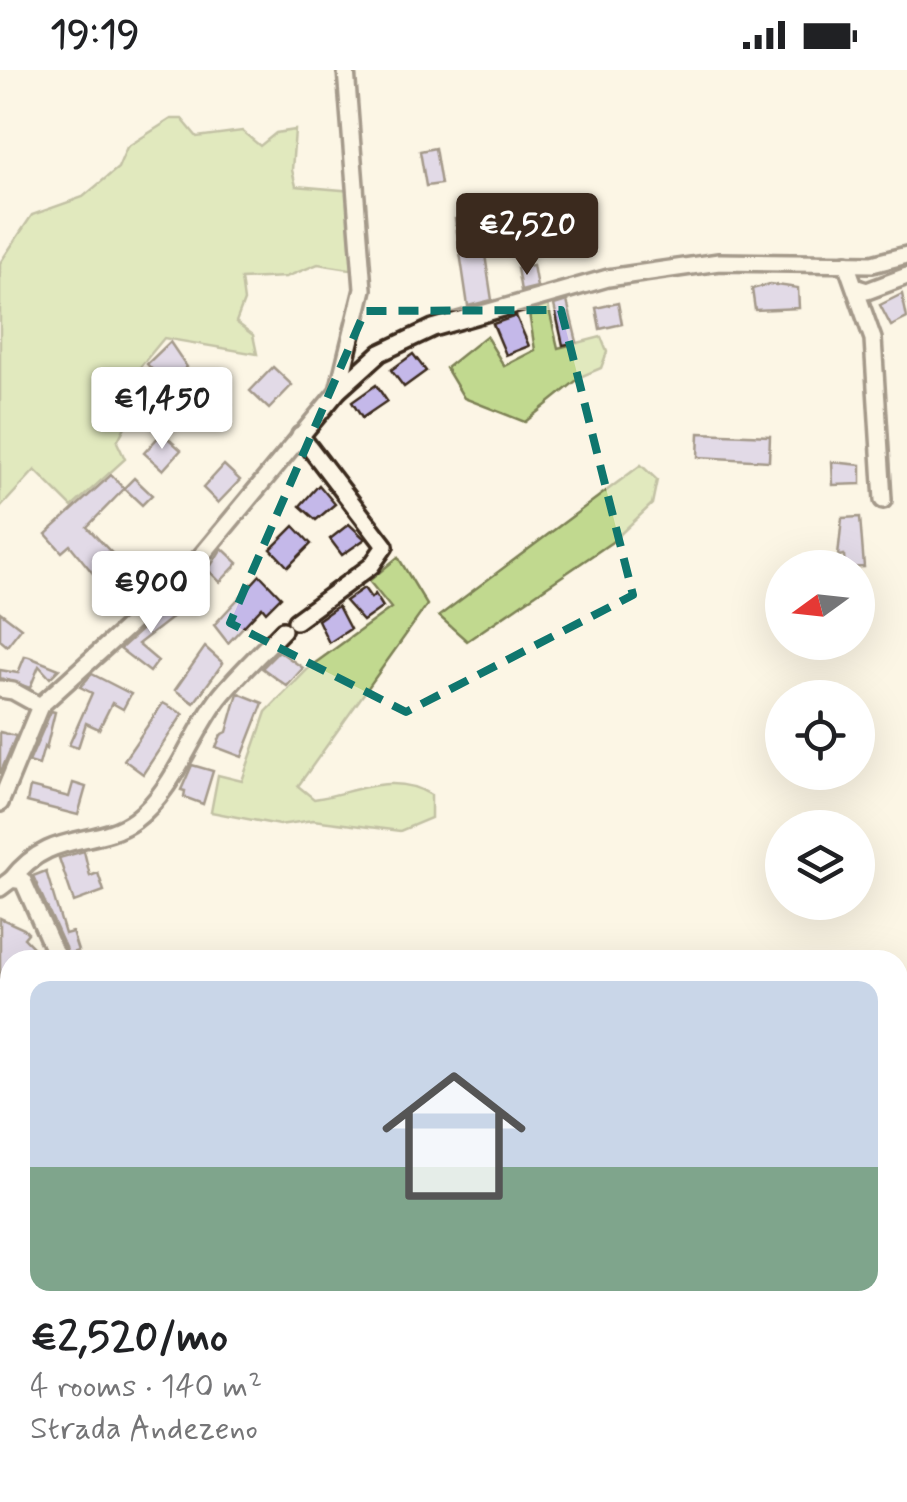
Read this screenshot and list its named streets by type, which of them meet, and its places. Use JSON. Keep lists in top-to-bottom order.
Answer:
{
  "north": "left",
  "page": {
    "status": "19:19",
    "price": ["€2,520", "€1,450", "€900"],
    "list": [
      {
        "name": "€2,520/mo",
        "note": "4 rooms · 140 m² · Strada Andezeno"
      }
    ]
  }
}
